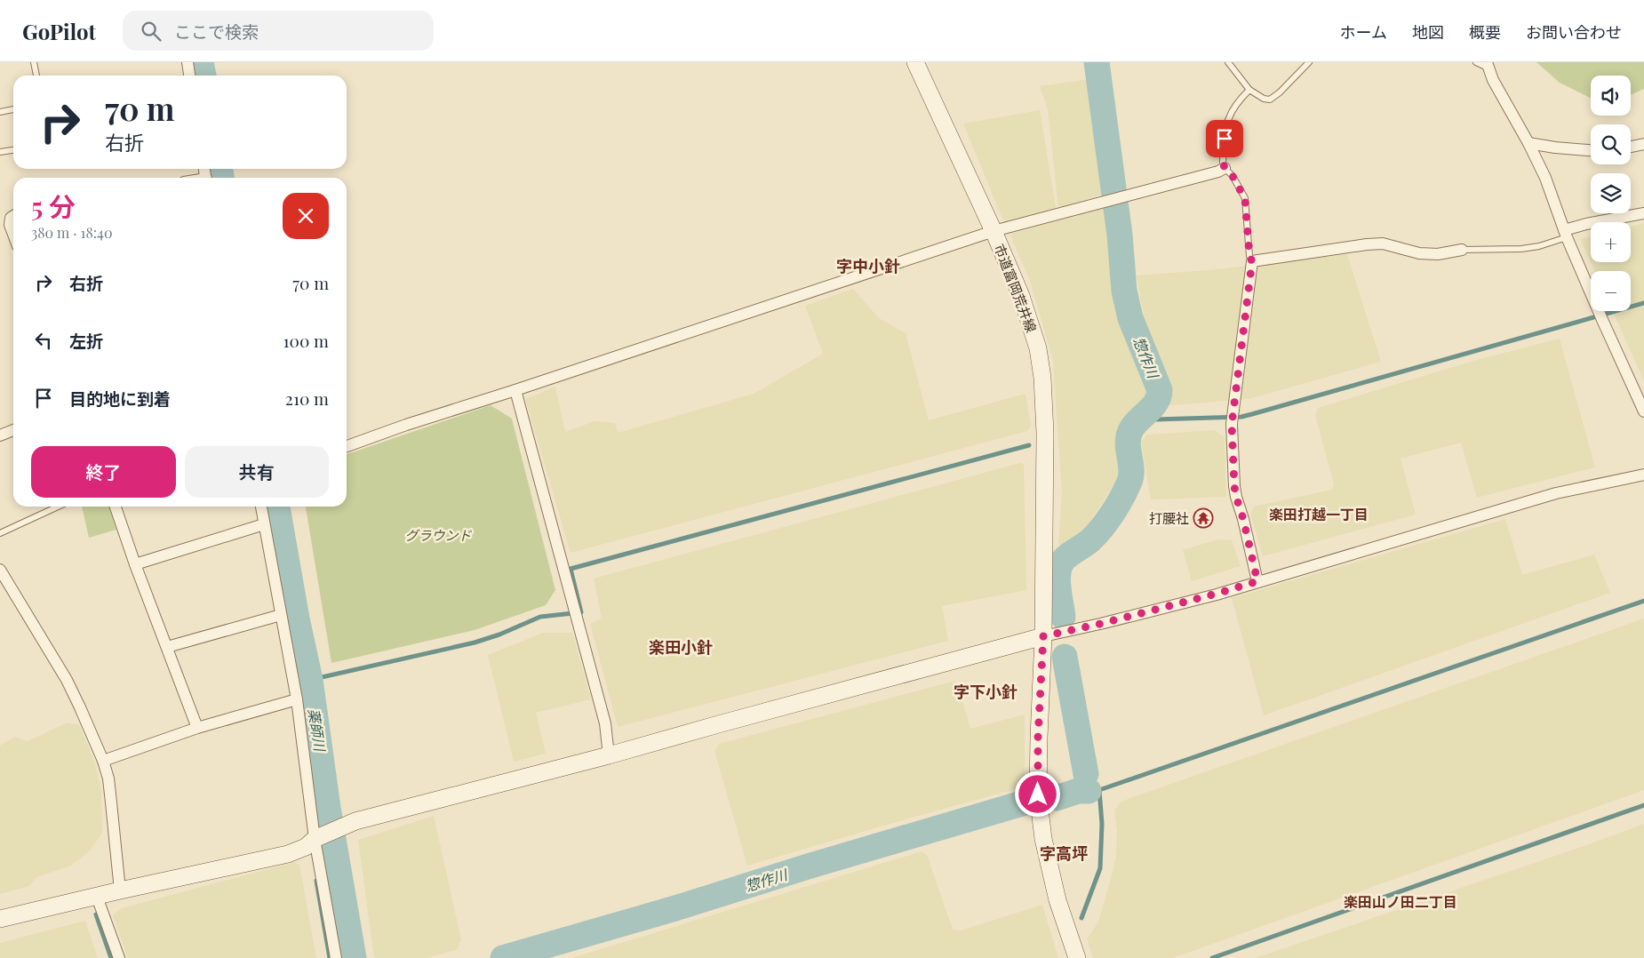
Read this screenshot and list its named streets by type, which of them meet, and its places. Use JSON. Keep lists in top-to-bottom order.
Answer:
{
  "streets": {
    "street": ["市道富岡荒井線"]
  },
  "districts": [
    "字中小針",
    "楽田打越一丁目",
    "楽田小針",
    "字下小針",
    "字高坪",
    "楽田山ノ田二丁目"
  ],
  "water": ["惣作川", "薬師川"],
  "parks": ["グラウンド"],
  "places": {
    "temple": ["打腰社"]
  },
  "page": {
    "header": "GoPilot",
    "search": "ここで検索",
    "nav": [
      "ホーム",
      "地図",
      "概要",
      "お問い合わせ"
    ],
    "map_buttons": ["+", "−"],
    "turn": ["70 m", "右折"],
    "heading": ["5 分", "380 m · 18:40"],
    "list": [
      {
        "name": "右折",
        "value": "70 m"
      },
      {
        "name": "左折",
        "value": "100 m"
      },
      {
        "name": "目的地に到着",
        "value": "210 m"
      }
    ],
    "buttons": ["終了", "共有"]
  }
}
